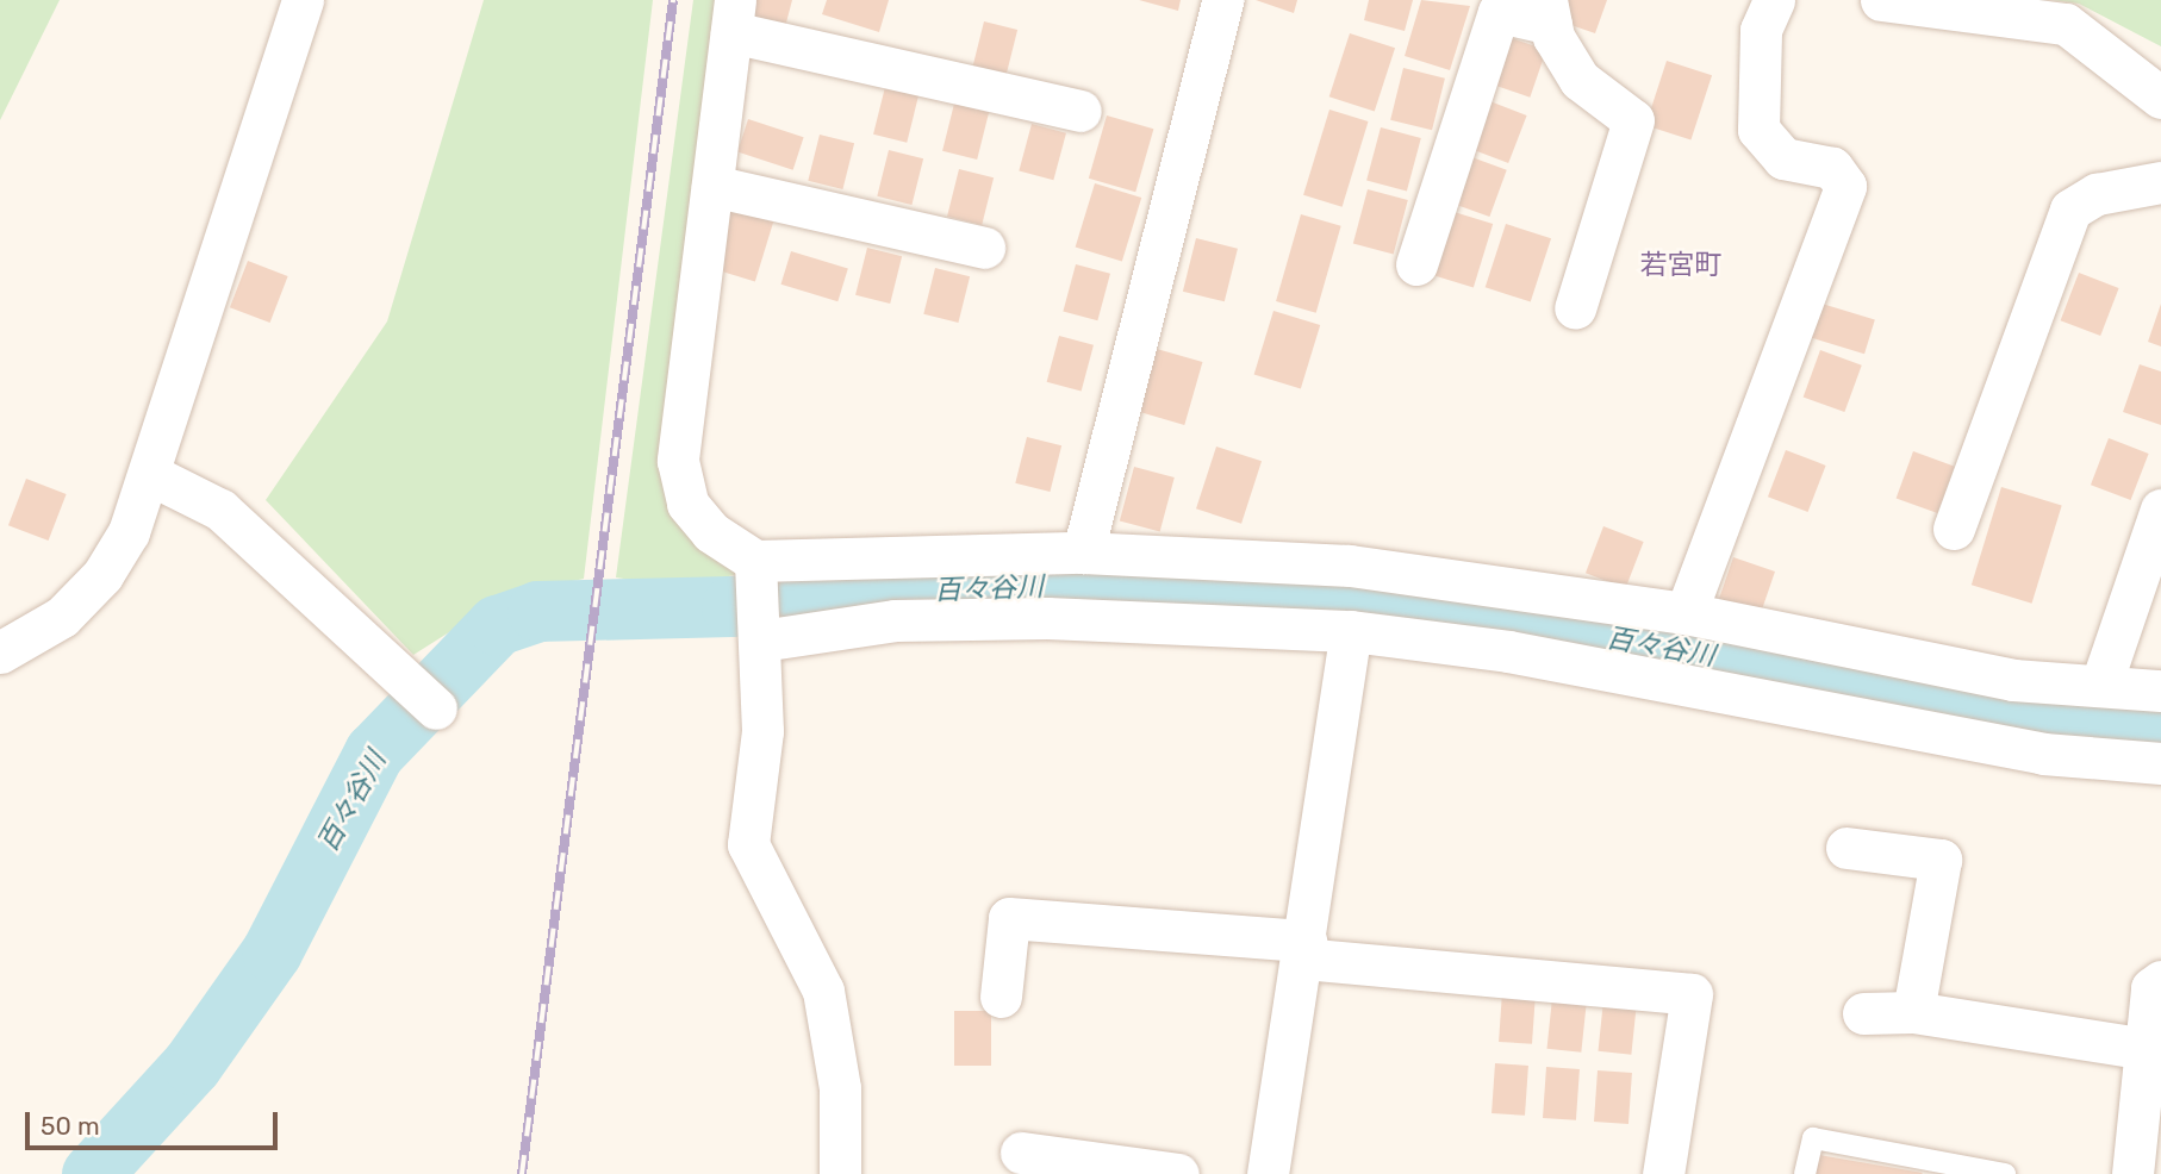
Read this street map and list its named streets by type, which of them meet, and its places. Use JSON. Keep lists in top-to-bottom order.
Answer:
{
  "districts": ["若宮町"],
  "water": ["百々谷川"],
  "scale_bar": "50 m"
}
